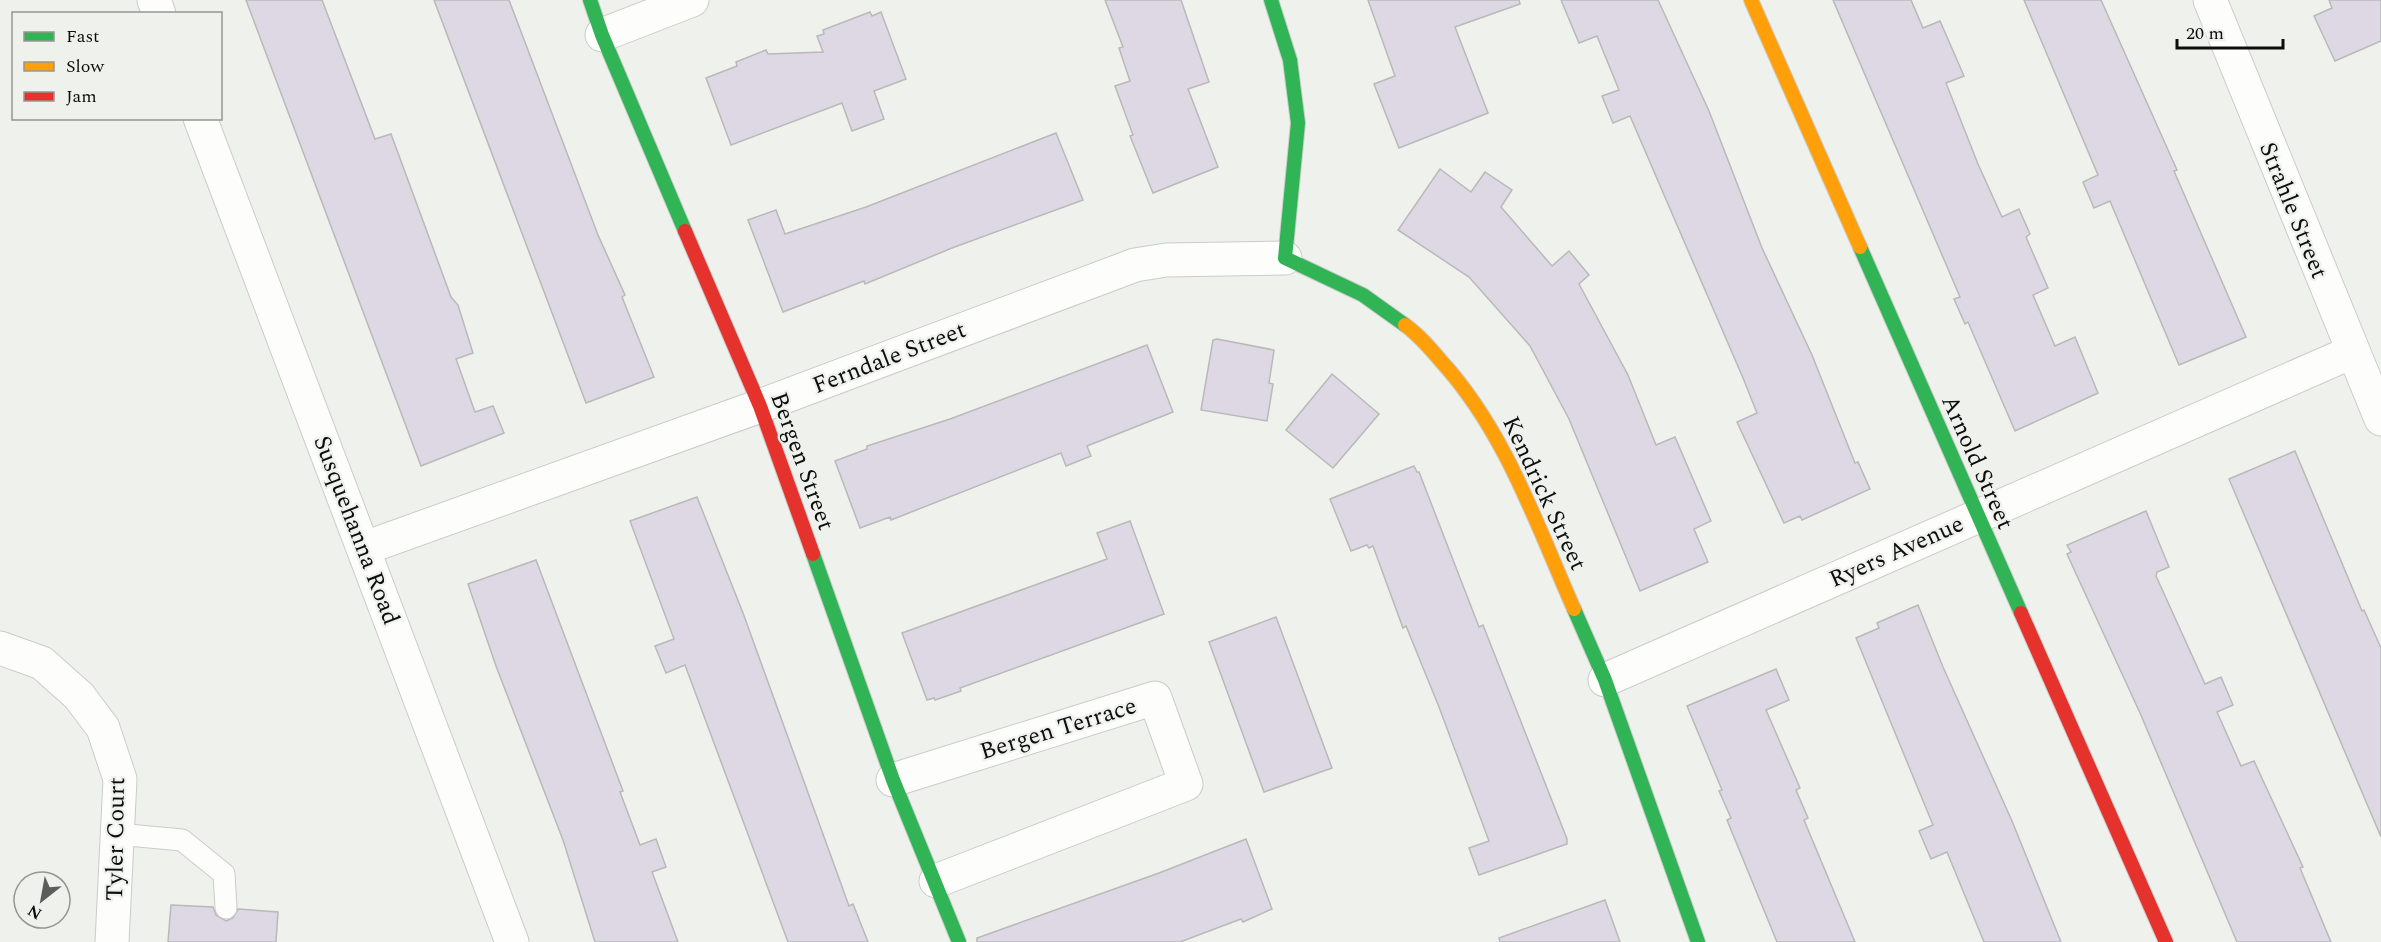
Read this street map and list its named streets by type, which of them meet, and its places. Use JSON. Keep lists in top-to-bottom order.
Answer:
{
  "streets": {
    "street": [
      "Strahle Street",
      "Ferndale Street",
      "Bergen Street",
      "Arnold Street",
      "Kendrick Street",
      "Susquehanna Road",
      "Ryers Avenue",
      "Bergen Terrace",
      "Tyler Court"
    ]
  },
  "crossings": [
    ["Strahle Street", "Ryers Avenue"],
    ["Ferndale Street", "Bergen Street"],
    ["Ferndale Street", "Kendrick Street"],
    ["Ferndale Street", "Susquehanna Road"],
    ["Bergen Street", "Bergen Terrace"],
    ["Arnold Street", "Ryers Avenue"],
    ["Kendrick Street", "Ryers Avenue"]
  ],
  "legend": ["Fast", "Slow", "Jam"],
  "scale_bar": "20 m",
  "north": "bottom left"
}
